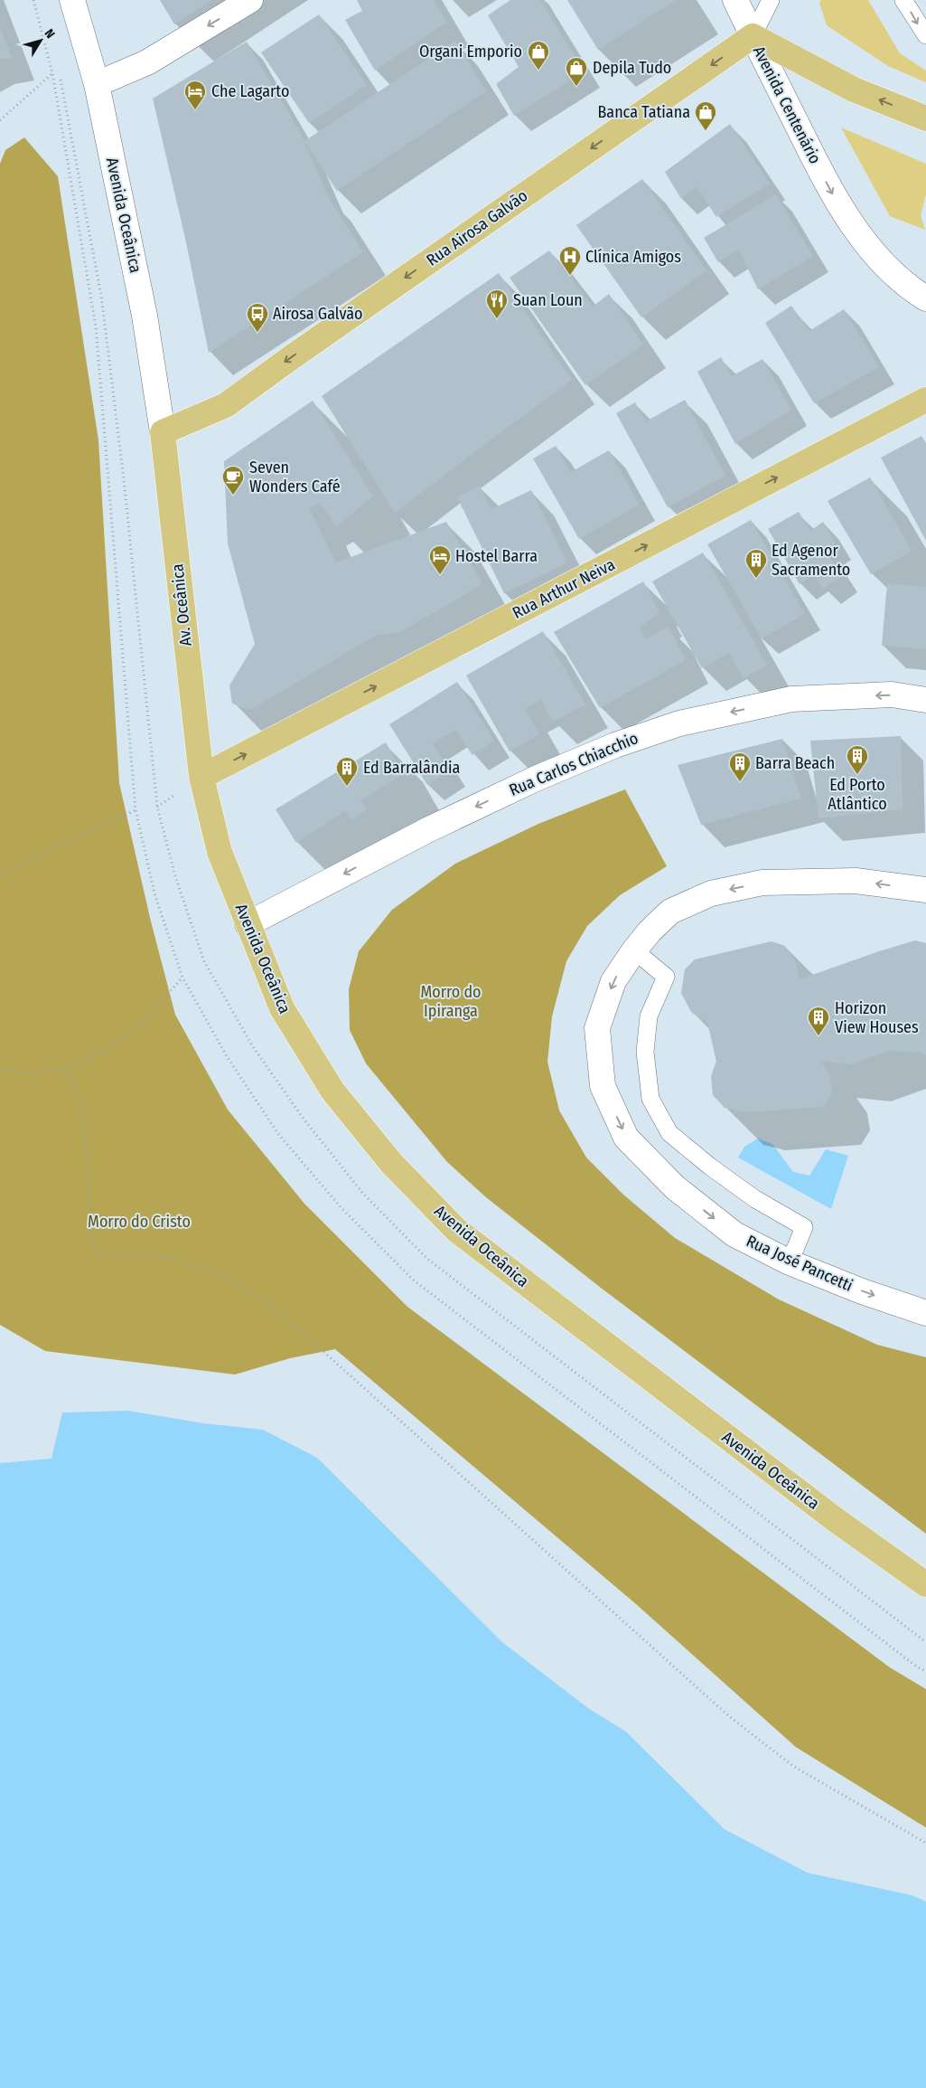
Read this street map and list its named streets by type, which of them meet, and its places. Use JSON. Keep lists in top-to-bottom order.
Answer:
{
  "streets": {
    "main road": [
      "Avenida Centenário",
      "Avenida Oceânica",
      "Rua Airosa Galvão",
      "Rua Arthur Neiva",
      "Av. Oceânica"
    ],
    "street": ["Rua Carlos Chiacchio", "Rua José Pancetti"]
  },
  "crossings": [
    ["Avenida Centenário", "Rua Airosa Galvão"],
    ["Avenida Oceânica", "Rua Airosa Galvão"],
    ["Avenida Oceânica", "Rua Arthur Neiva"],
    ["Avenida Oceânica", "Av. Oceânica"],
    ["Avenida Oceânica", "Rua Carlos Chiacchio"],
    ["Rua Airosa Galvão", "Av. Oceânica"],
    ["Rua Arthur Neiva", "Av. Oceânica"]
  ],
  "one_way": ["Rua Airosa Galvão", "Rua Arthur Neiva", "Rua Carlos Chiacchio"],
  "parks": ["Morro do Ipiranga", "Morro do Cristo"],
  "places": {
    "shop": ["Organi Emporio", "Depila Tudo", "Banca Tatiana"],
    "hotel": ["Che Lagarto", "Hostel Barra"],
    "hospital": ["Clínica Amigos"],
    "restaurant": ["Suan Loun"],
    "bus stop": ["Airosa Galvão"],
    "cafe": ["Seven Wonders Café"],
    "building": [
      "Ed Agenor Sacramento",
      "Ed Porto Atlântico",
      "Barra Beach",
      "Ed Barralândia",
      "Horizon View Houses"
    ]
  },
  "north": "top right"
}
